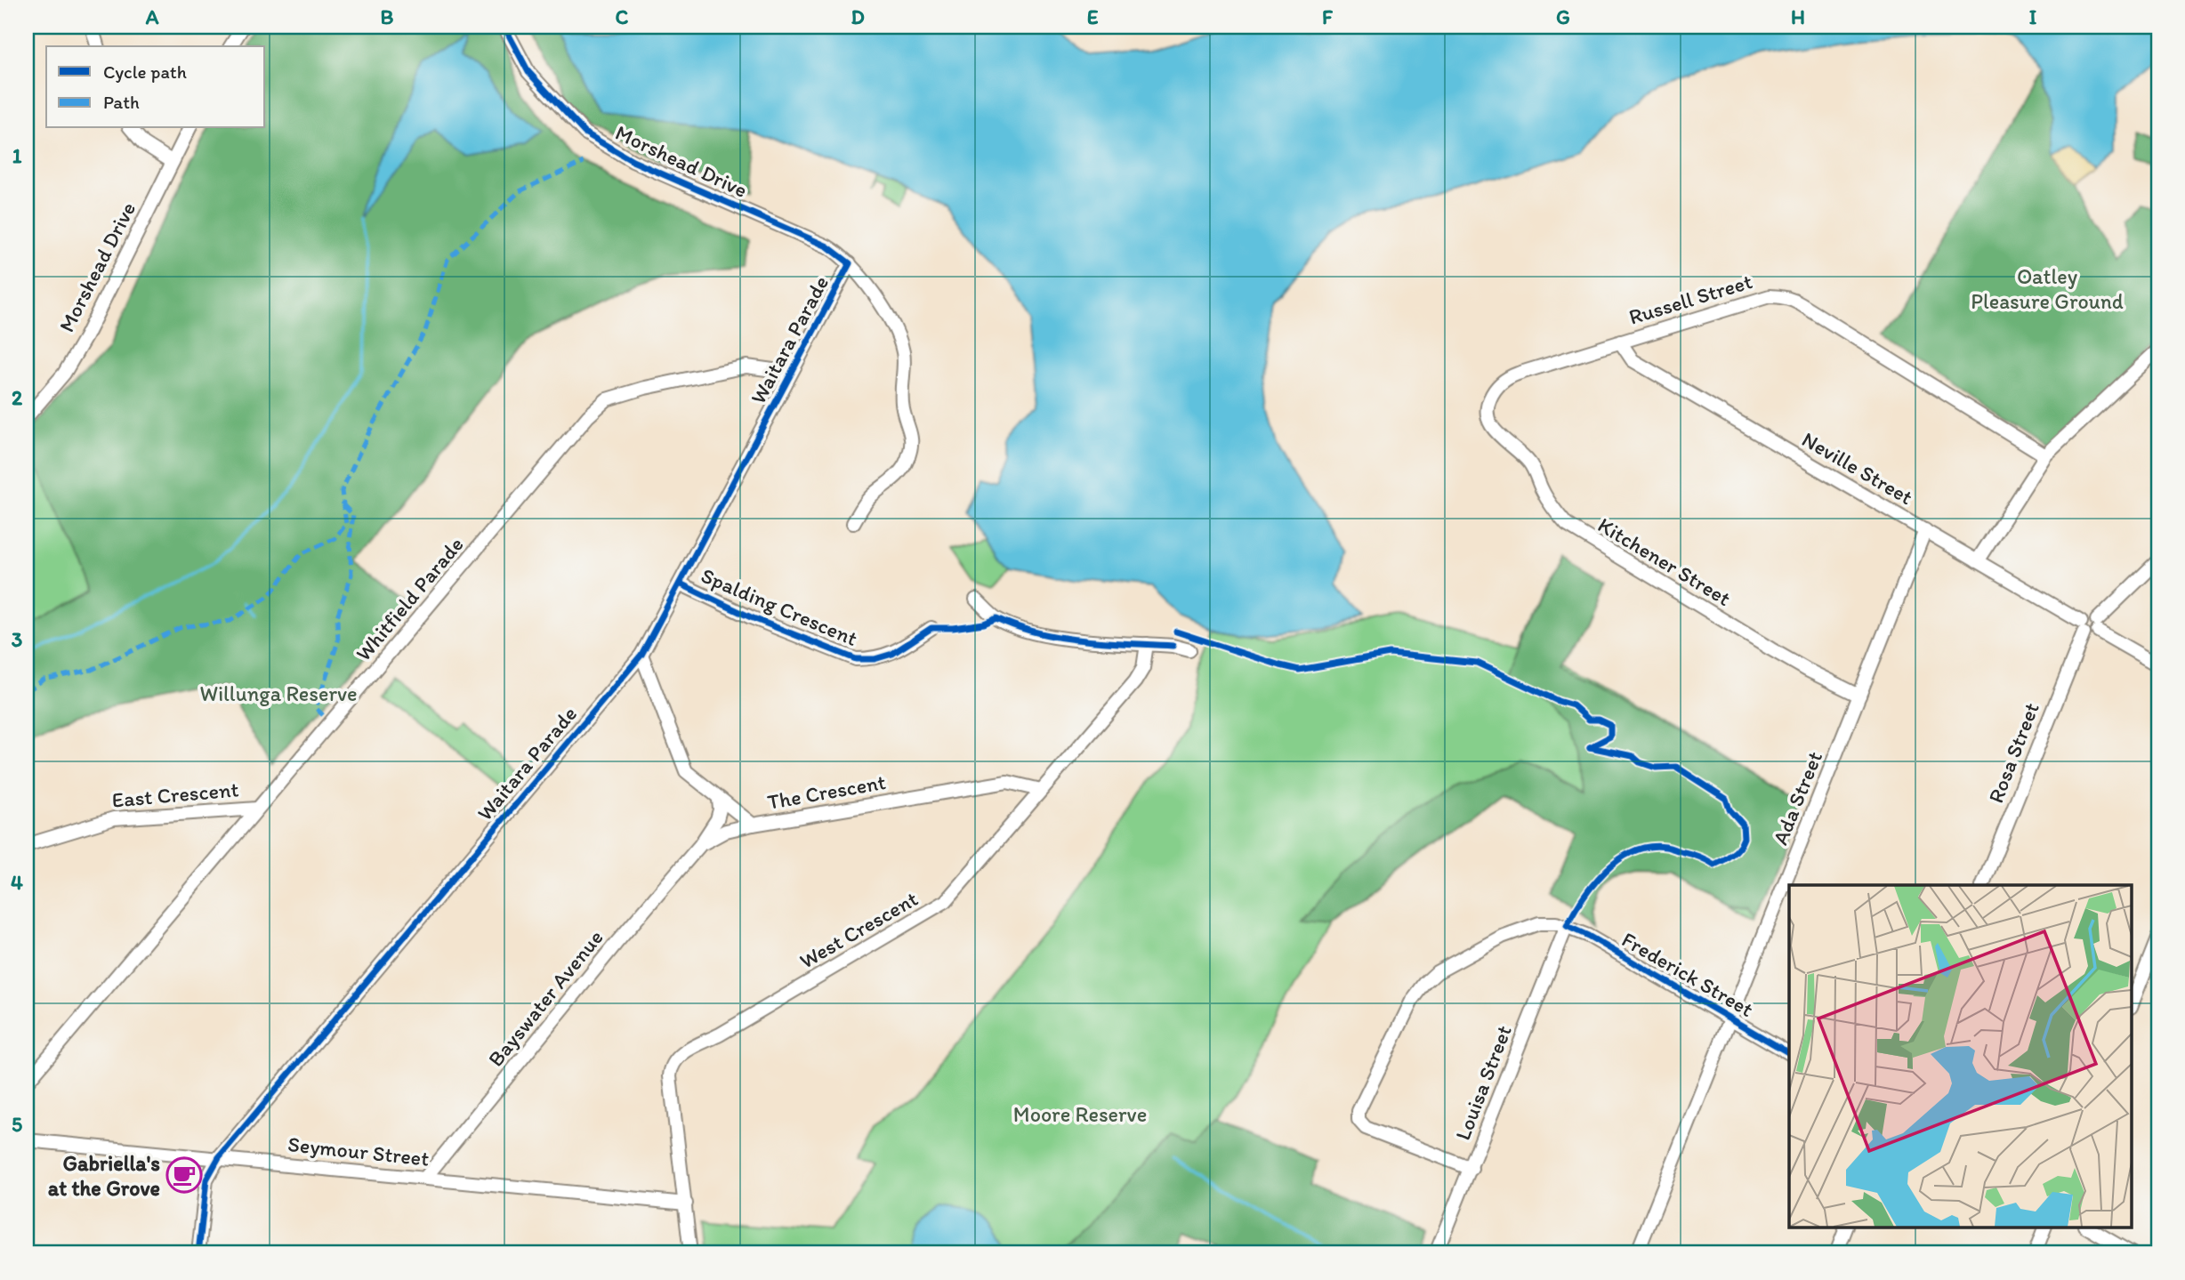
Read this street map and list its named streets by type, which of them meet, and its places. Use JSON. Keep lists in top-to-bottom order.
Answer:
{
  "streets": {
    "street": [
      "Morshead Drive",
      "Russell Street",
      "Waitara Parade",
      "Neville Street",
      "Kitchener Street",
      "Whitfield Parade",
      "Spalding Crescent",
      "Rosa Street",
      "The Crescent",
      "East Crescent",
      "Ada Street",
      "West Crescent",
      "Frederick Street",
      "Bayswater Avenue",
      "Louisa Street",
      "Seymour Street"
    ]
  },
  "crossings": [
    ["Morshead Drive", "Waitara Parade"],
    ["Russell Street", "Neville Street"],
    ["Russell Street", "Kitchener Street"],
    ["Waitara Parade", "Whitfield Parade"],
    ["Waitara Parade", "Spalding Crescent"],
    ["Waitara Parade", "The Crescent"],
    ["Waitara Parade", "Seymour Street"],
    ["Neville Street", "Rosa Street"],
    ["Neville Street", "Ada Street"],
    ["Kitchener Street", "Ada Street"],
    ["Whitfield Parade", "East Crescent"],
    ["The Crescent", "West Crescent"],
    ["The Crescent", "Bayswater Avenue"],
    ["Ada Street", "Frederick Street"],
    ["West Crescent", "Seymour Street"],
    ["Frederick Street", "Louisa Street"],
    ["Bayswater Avenue", "Seymour Street"]
  ],
  "parks": ["Oatley Pleasure Ground", "Willunga Reserve", "Moore Reserve"],
  "places": {
    "cafe": ["Gabriella's at the Grove"]
  },
  "legend": ["Cycle path", "Path"],
  "grid": {
    "columns": [
      "A",
      "B",
      "C",
      "D",
      "E",
      "F",
      "G",
      "H",
      "I"
    ],
    "rows": [
      "1",
      "2",
      "3",
      "4",
      "5"
    ]
  }
}
